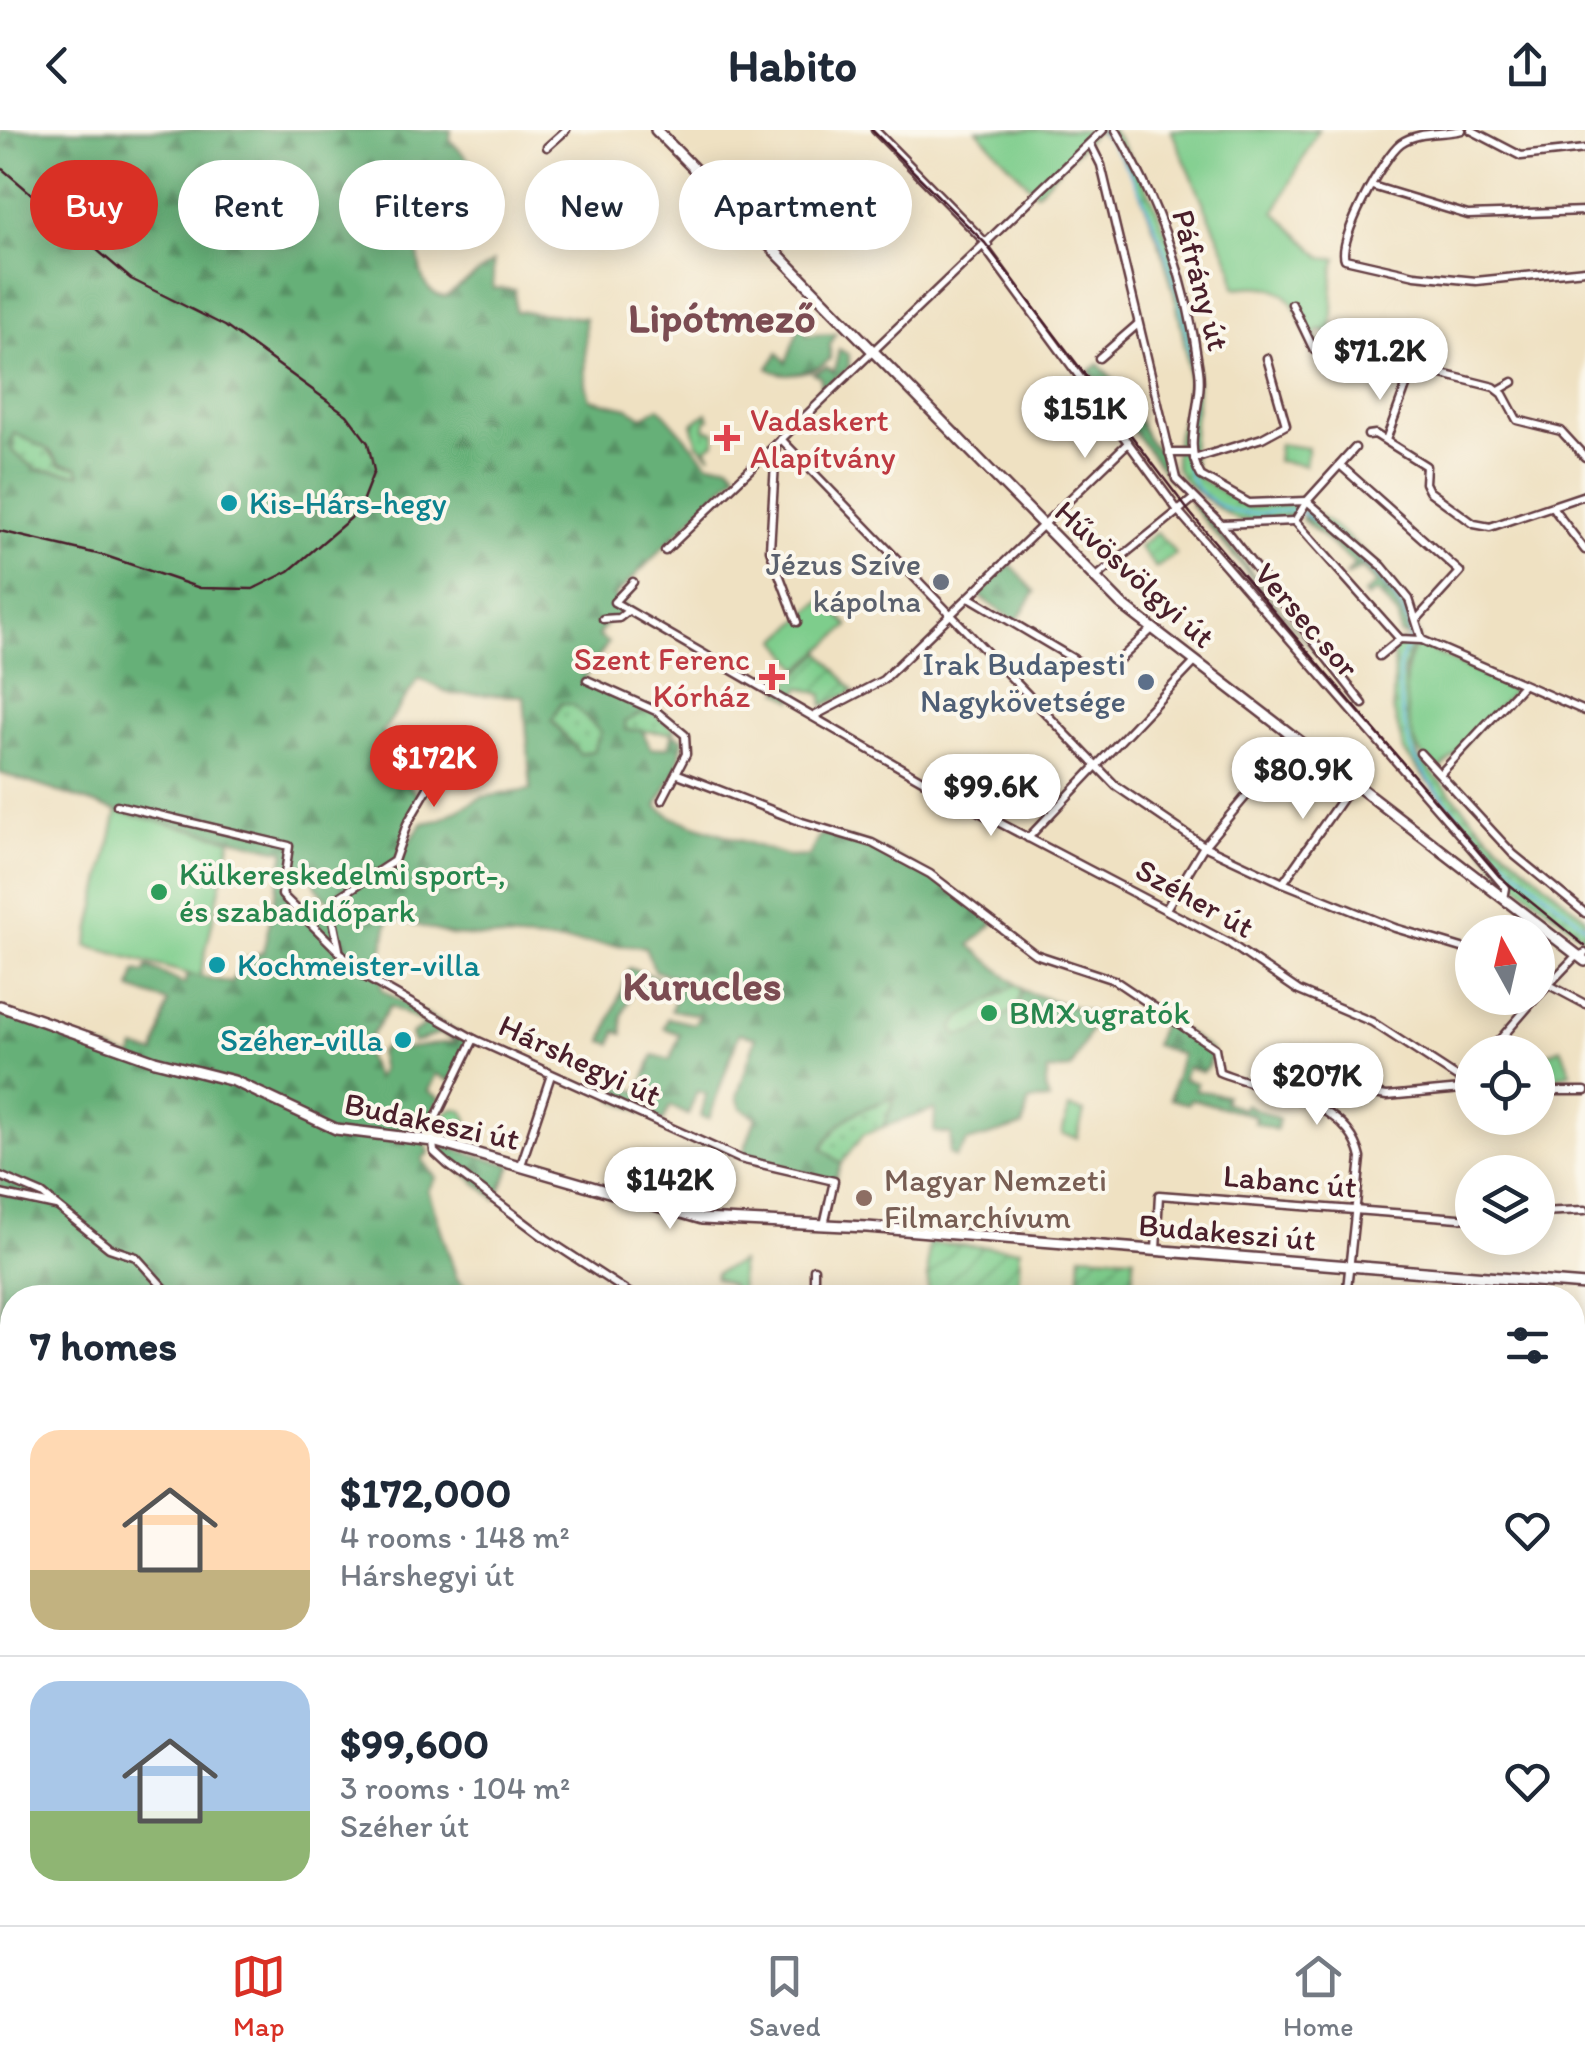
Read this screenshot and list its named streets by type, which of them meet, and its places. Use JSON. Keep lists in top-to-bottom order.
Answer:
{
  "streets": {
    "main road": ["Hűvösvölgyi út", "Budakeszi út"],
    "street": [
      "Páfrány út",
      "Versec sor",
      "Széher út",
      "Hárshegyi út",
      "Labanc út"
    ]
  },
  "crossings": [
    ["Hűvösvölgyi út", "Versec sor"],
    ["Hárshegyi út", "Budakeszi út"],
    ["Budakeszi út", "Labanc út"]
  ],
  "districts": ["Lipótmező", "Kurucles"],
  "places": {
    "health": ["Vadaskert Alapítvány", "Szent Ferenc Kórház"],
    "other": [
      "Kis-Hárs-hegy",
      "Jézus Szíve kápolna",
      "Irak Budapesti Nagykövetsége",
      "Külkereskedelmi sport-, és szabadidőpark",
      "Kochmeister-villa",
      "BMX ugratók",
      "Széher-villa",
      "Magyar Nemzeti Filmarchívum"
    ]
  },
  "north": "top",
  "page": {
    "header": "Habito",
    "chip": [
      "Buy",
      "Rent",
      "Filters",
      "New",
      "Apartment"
    ],
    "price": [
      "$71.2K",
      "$151K",
      "$172K",
      "$80.9K",
      "$99.6K",
      "$207K",
      "$142K"
    ],
    "heading": "7 homes",
    "list": [
      {
        "name": "$172,000",
        "note": "4 rooms · 148 m² · Hárshegyi út"
      },
      {
        "name": "$99,600",
        "note": "3 rooms · 104 m² · Széher út"
      }
    ],
    "tabs": ["Map", "Saved", "Home"]
  }
}
